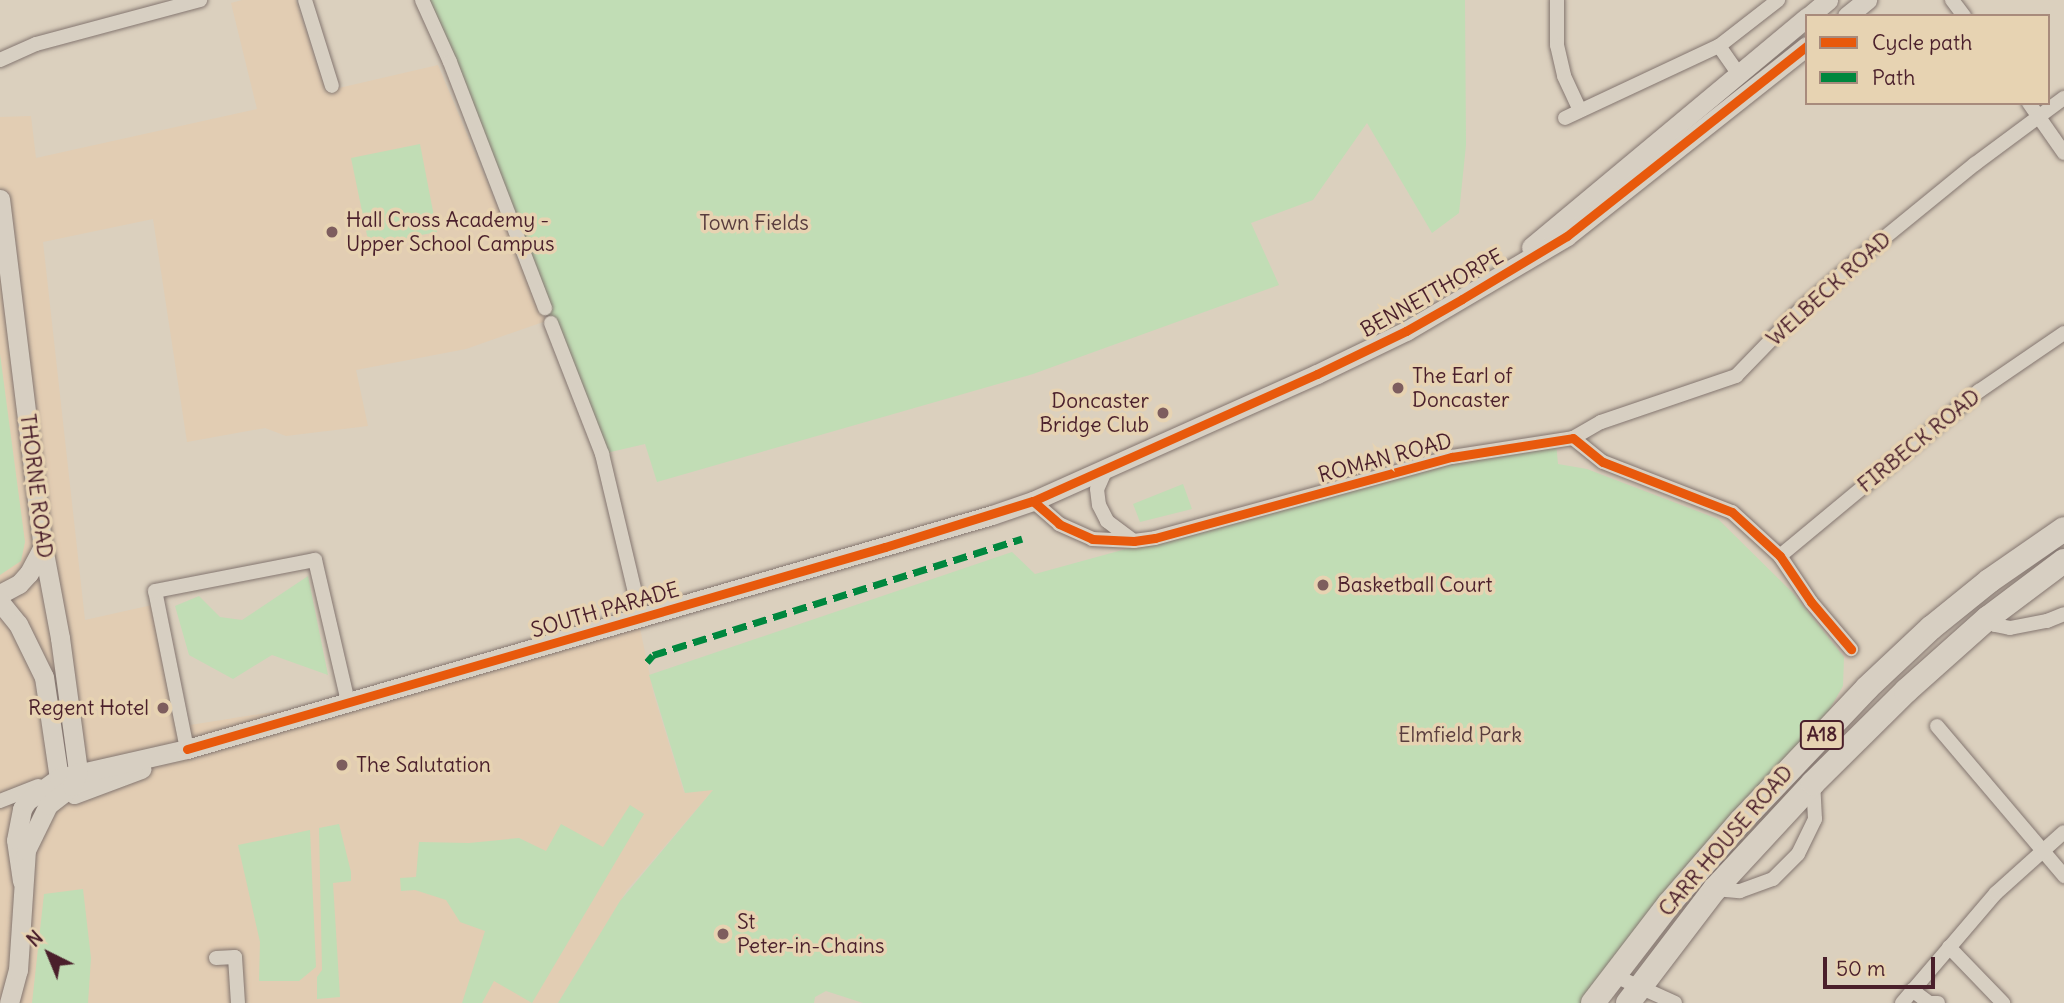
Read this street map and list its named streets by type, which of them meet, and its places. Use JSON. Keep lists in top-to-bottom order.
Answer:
{
  "streets": {
    "highway": ["A18", "CARR HOUSE ROAD"],
    "street": [
      "WELBECK ROAD",
      "BENNETTHORPE",
      "FIRBECK ROAD",
      "ROMAN ROAD",
      "THORNE ROAD",
      "SOUTH PARADE"
    ]
  },
  "crossings": [
    ["WELBECK ROAD", "ROMAN ROAD"],
    ["BENNETTHORPE", "ROMAN ROAD"],
    ["BENNETTHORPE", "SOUTH PARADE"],
    ["ROMAN ROAD", "SOUTH PARADE"],
    ["THORNE ROAD", "SOUTH PARADE"]
  ],
  "parks": ["Town Fields", "Elmfield Park"],
  "places": [
    "Hall Cross Academy - Upper School Campus",
    "The Earl of Doncaster",
    "Doncaster Bridge Club",
    "Basketball Court",
    "Regent Hotel",
    "The Salutation",
    "St Peter-in-Chains"
  ],
  "legend": ["Cycle path", "Path"],
  "scale_bar": "50 m",
  "north": "top left"
}
